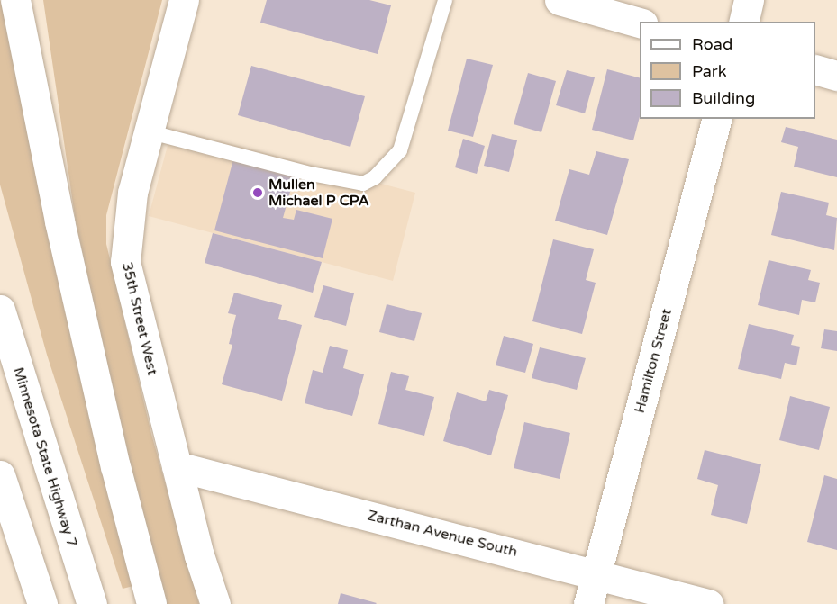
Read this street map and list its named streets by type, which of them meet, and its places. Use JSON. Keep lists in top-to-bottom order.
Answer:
{
  "streets": {
    "main road": [
      "35th Street West",
      "Hamilton Street",
      "Minnesota State Highway 7",
      "Zarthan Avenue South"
    ]
  },
  "crossings": [
    ["35th Street West", "Zarthan Avenue South"],
    ["Hamilton Street", "Zarthan Avenue South"]
  ],
  "places": ["Mullen Michael P CPA"],
  "legend": ["Road", "Park", "Building"]
}
